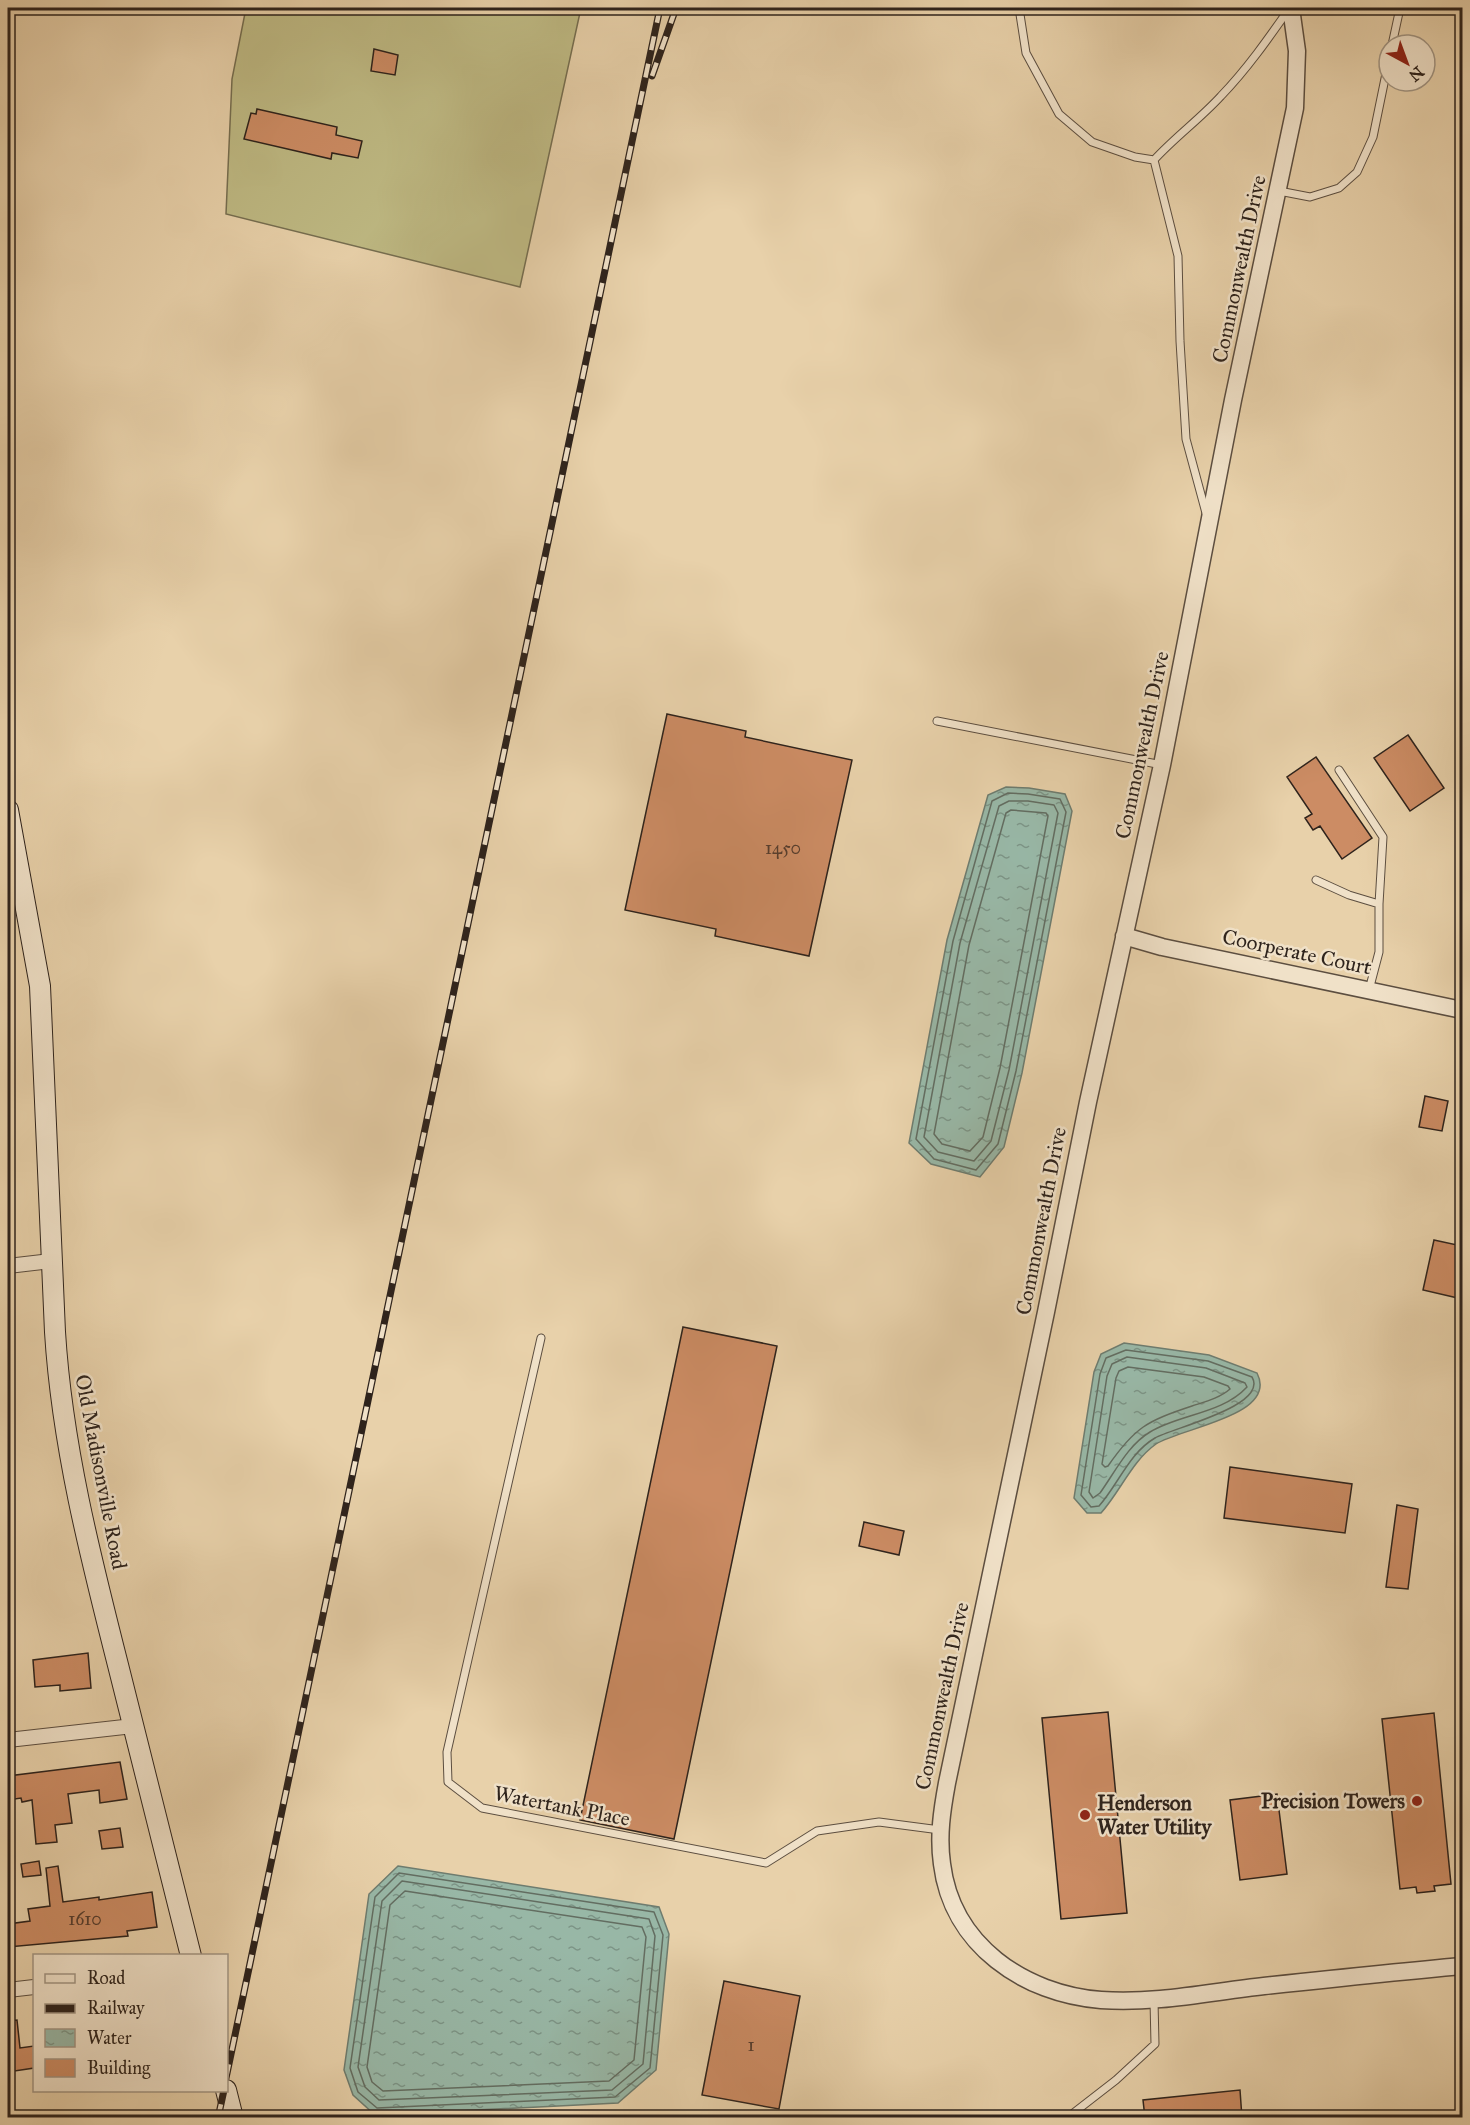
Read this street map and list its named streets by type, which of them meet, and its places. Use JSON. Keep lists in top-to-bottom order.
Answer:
{
  "streets": {
    "main road": ["Old Madisonville Road"],
    "street": ["Commonwealth Drive", "Coorperate Court"],
    "lane": ["Watertank Place"]
  },
  "crossings": [
    ["Commonwealth Drive", "Coorperate Court"],
    ["Commonwealth Drive", "Watertank Place"]
  ],
  "places": ["Precision Towers", "Henderson Water Utility"],
  "house_numbers": ["1450", "1610", "1"],
  "legend": [
    "Road",
    "Railway",
    "Water",
    "Building"
  ],
  "north": "bottom right"
}
